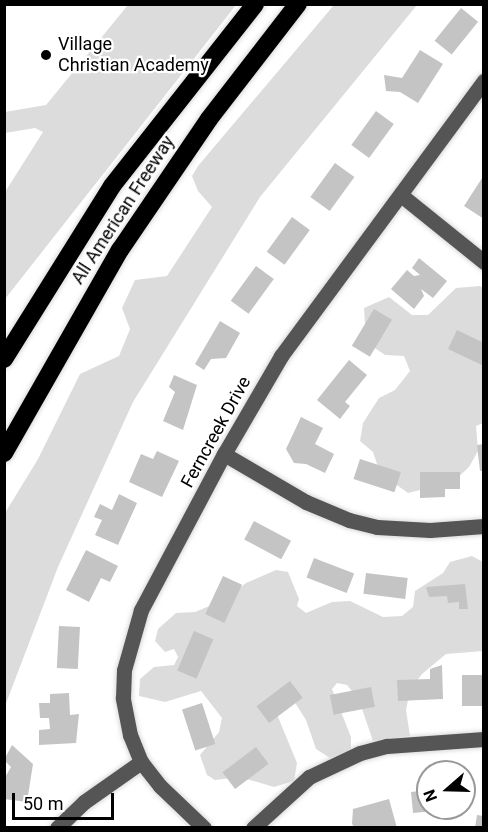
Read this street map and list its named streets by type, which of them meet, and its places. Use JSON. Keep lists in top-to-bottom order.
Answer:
{
  "streets": {
    "highway": ["All American Freeway"],
    "street": ["Ferncreek Drive"]
  },
  "places": ["Village Christian Academy"],
  "scale_bar": "50 m",
  "north": "left"
}
